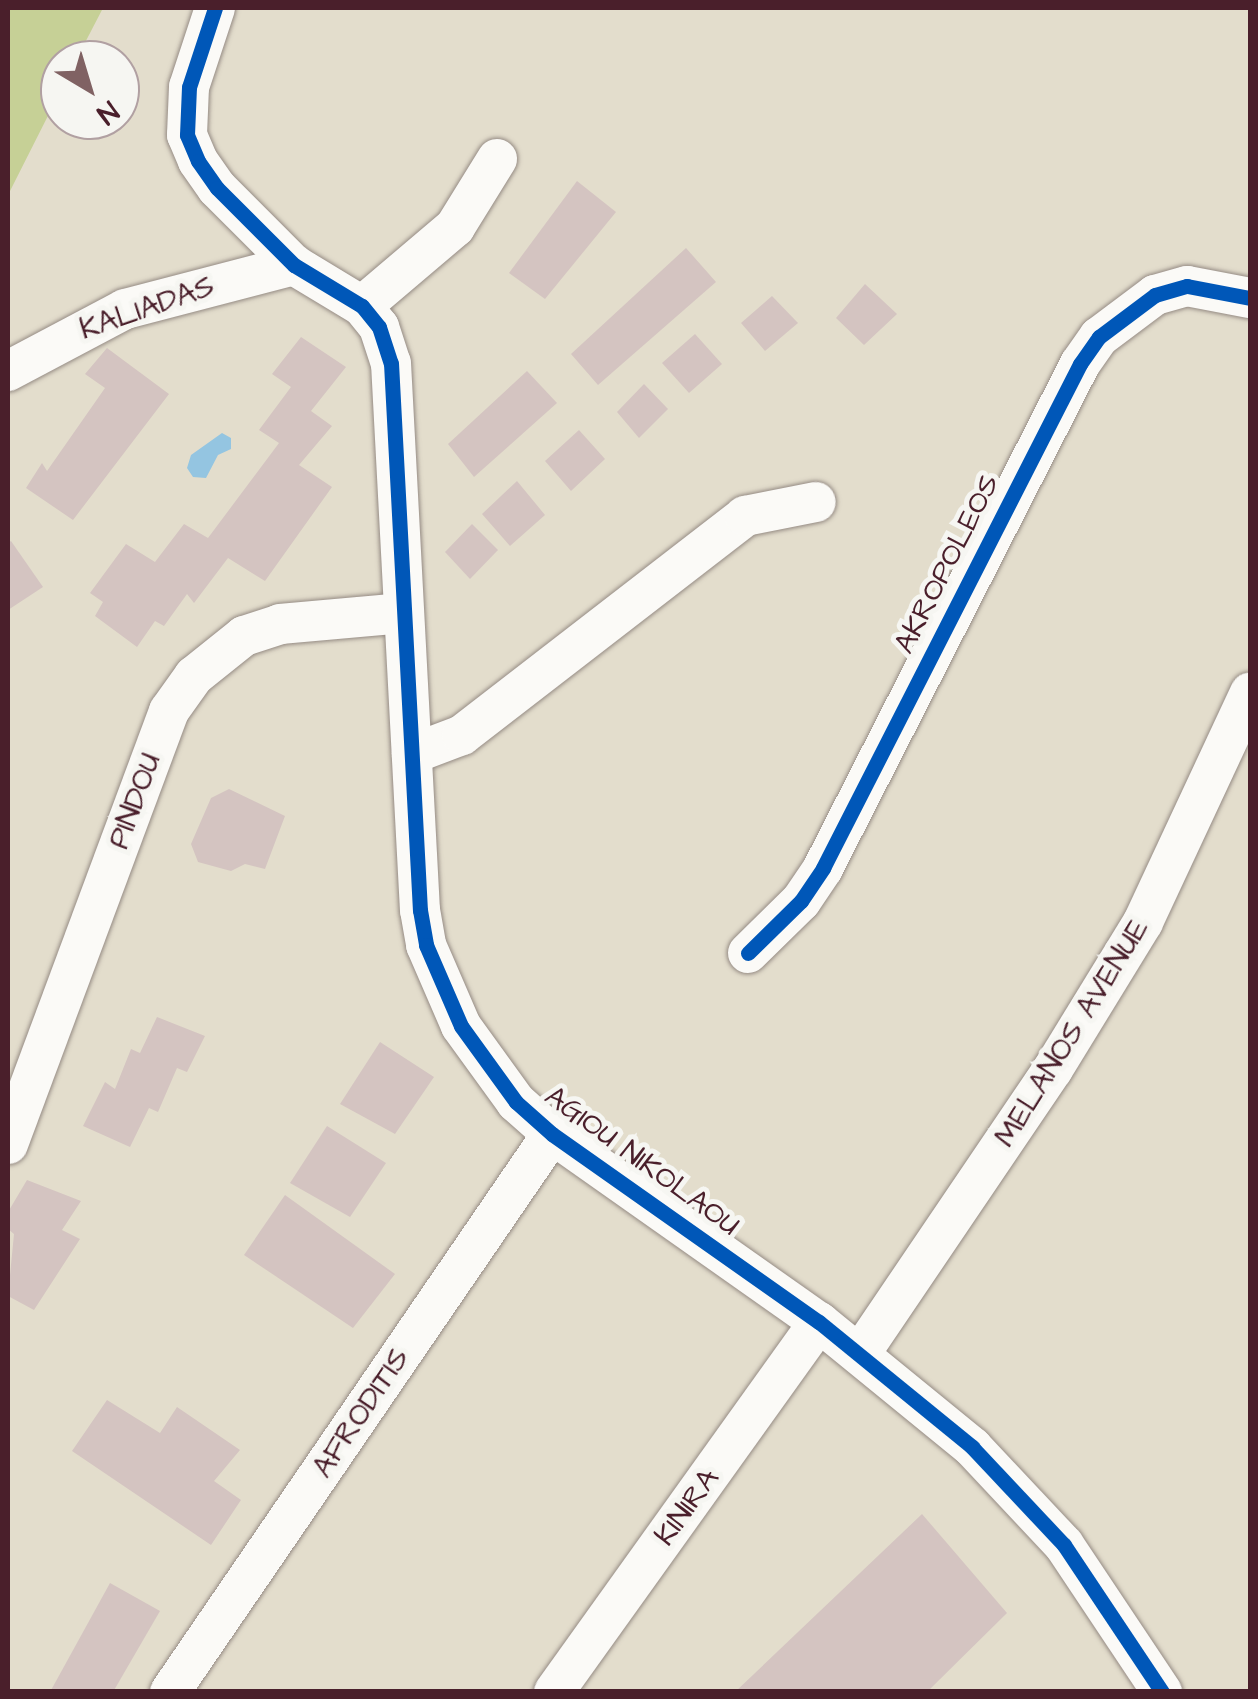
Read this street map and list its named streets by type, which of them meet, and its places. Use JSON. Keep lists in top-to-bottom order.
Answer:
{
  "streets": {
    "street": [
      "KALIADAS",
      "AKROPOLEOS",
      "PINDOU",
      "MELANOS AVENUE",
      "AGIOU NIKOLAOU",
      "AFRODITIS",
      "KINIRA"
    ]
  },
  "crossings": [
    ["PINDOU", "AGIOU NIKOLAOU"],
    ["MELANOS AVENUE", "AGIOU NIKOLAOU"],
    ["AGIOU NIKOLAOU", "AFRODITIS"],
    ["AGIOU NIKOLAOU", "KINIRA"]
  ],
  "north": "bottom right"
}
